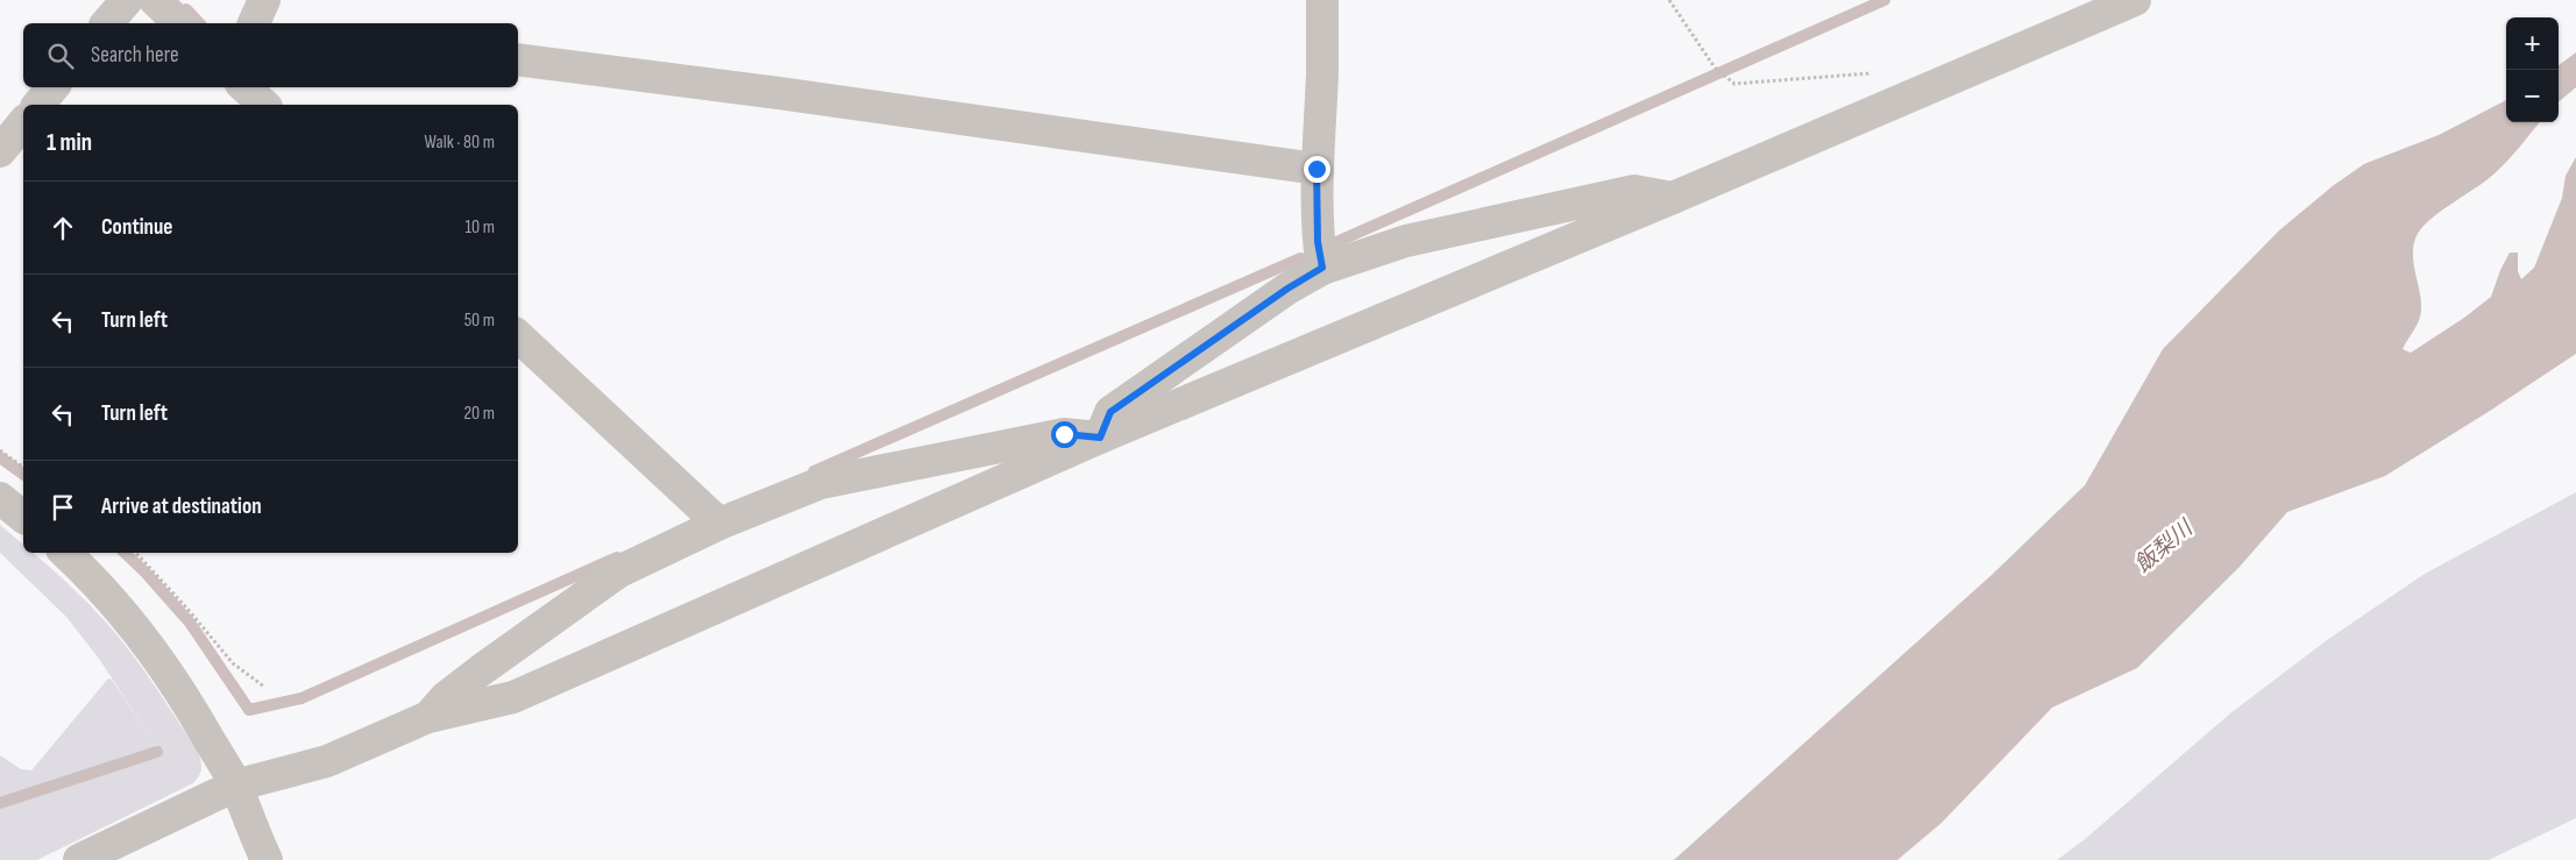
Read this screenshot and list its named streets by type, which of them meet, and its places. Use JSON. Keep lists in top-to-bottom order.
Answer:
{
  "water": ["飯梨川"],
  "page": {
    "map_buttons": ["+", "−"],
    "search": "Search here",
    "heading": ["1 min", "Walk · 80 m"],
    "list": [
      ["Continue", "10 m"],
      ["Turn left", "50 m"],
      ["Turn left", "20 m"],
      "Arrive at destination"
    ]
  }
}
